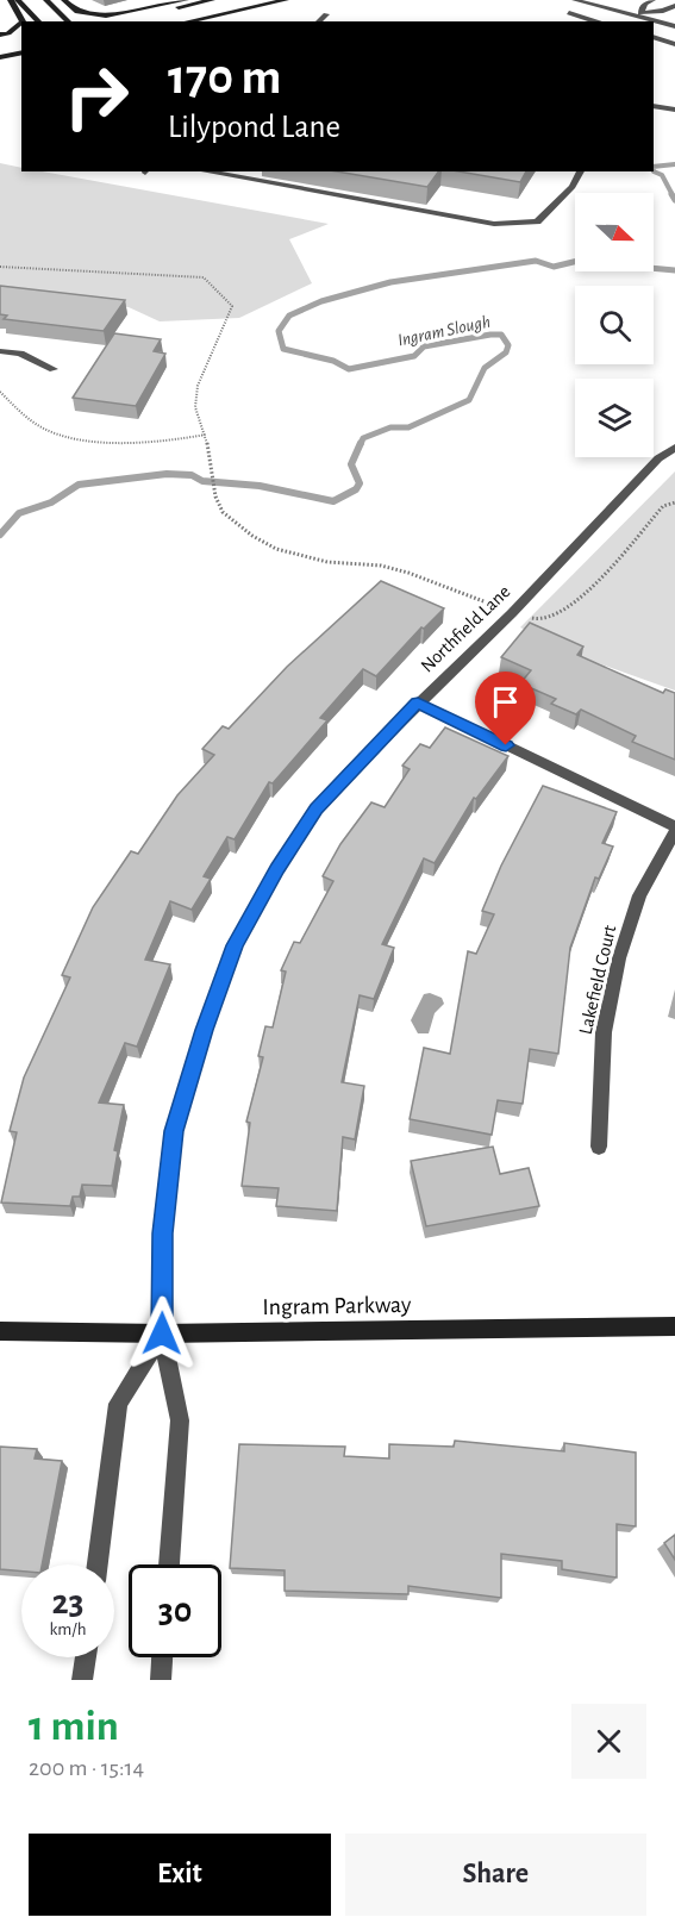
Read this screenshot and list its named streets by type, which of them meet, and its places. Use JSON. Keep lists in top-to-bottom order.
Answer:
{
  "streets": {
    "main road": ["Ingram Parkway"],
    "street": ["Northfield Lane", "Lakefield Court"]
  },
  "crossings": [
    ["Northfield Lane", "Ingram Parkway"]
  ],
  "water": ["Ingram Slough"],
  "north": "right",
  "page": {
    "turn": ["170 m", "Lilypond Lane"],
    "speed": "23 km/h",
    "limit": "30",
    "heading": ["1 min", "200 m · 15:14"],
    "buttons": ["Exit", "Share"]
  }
}
